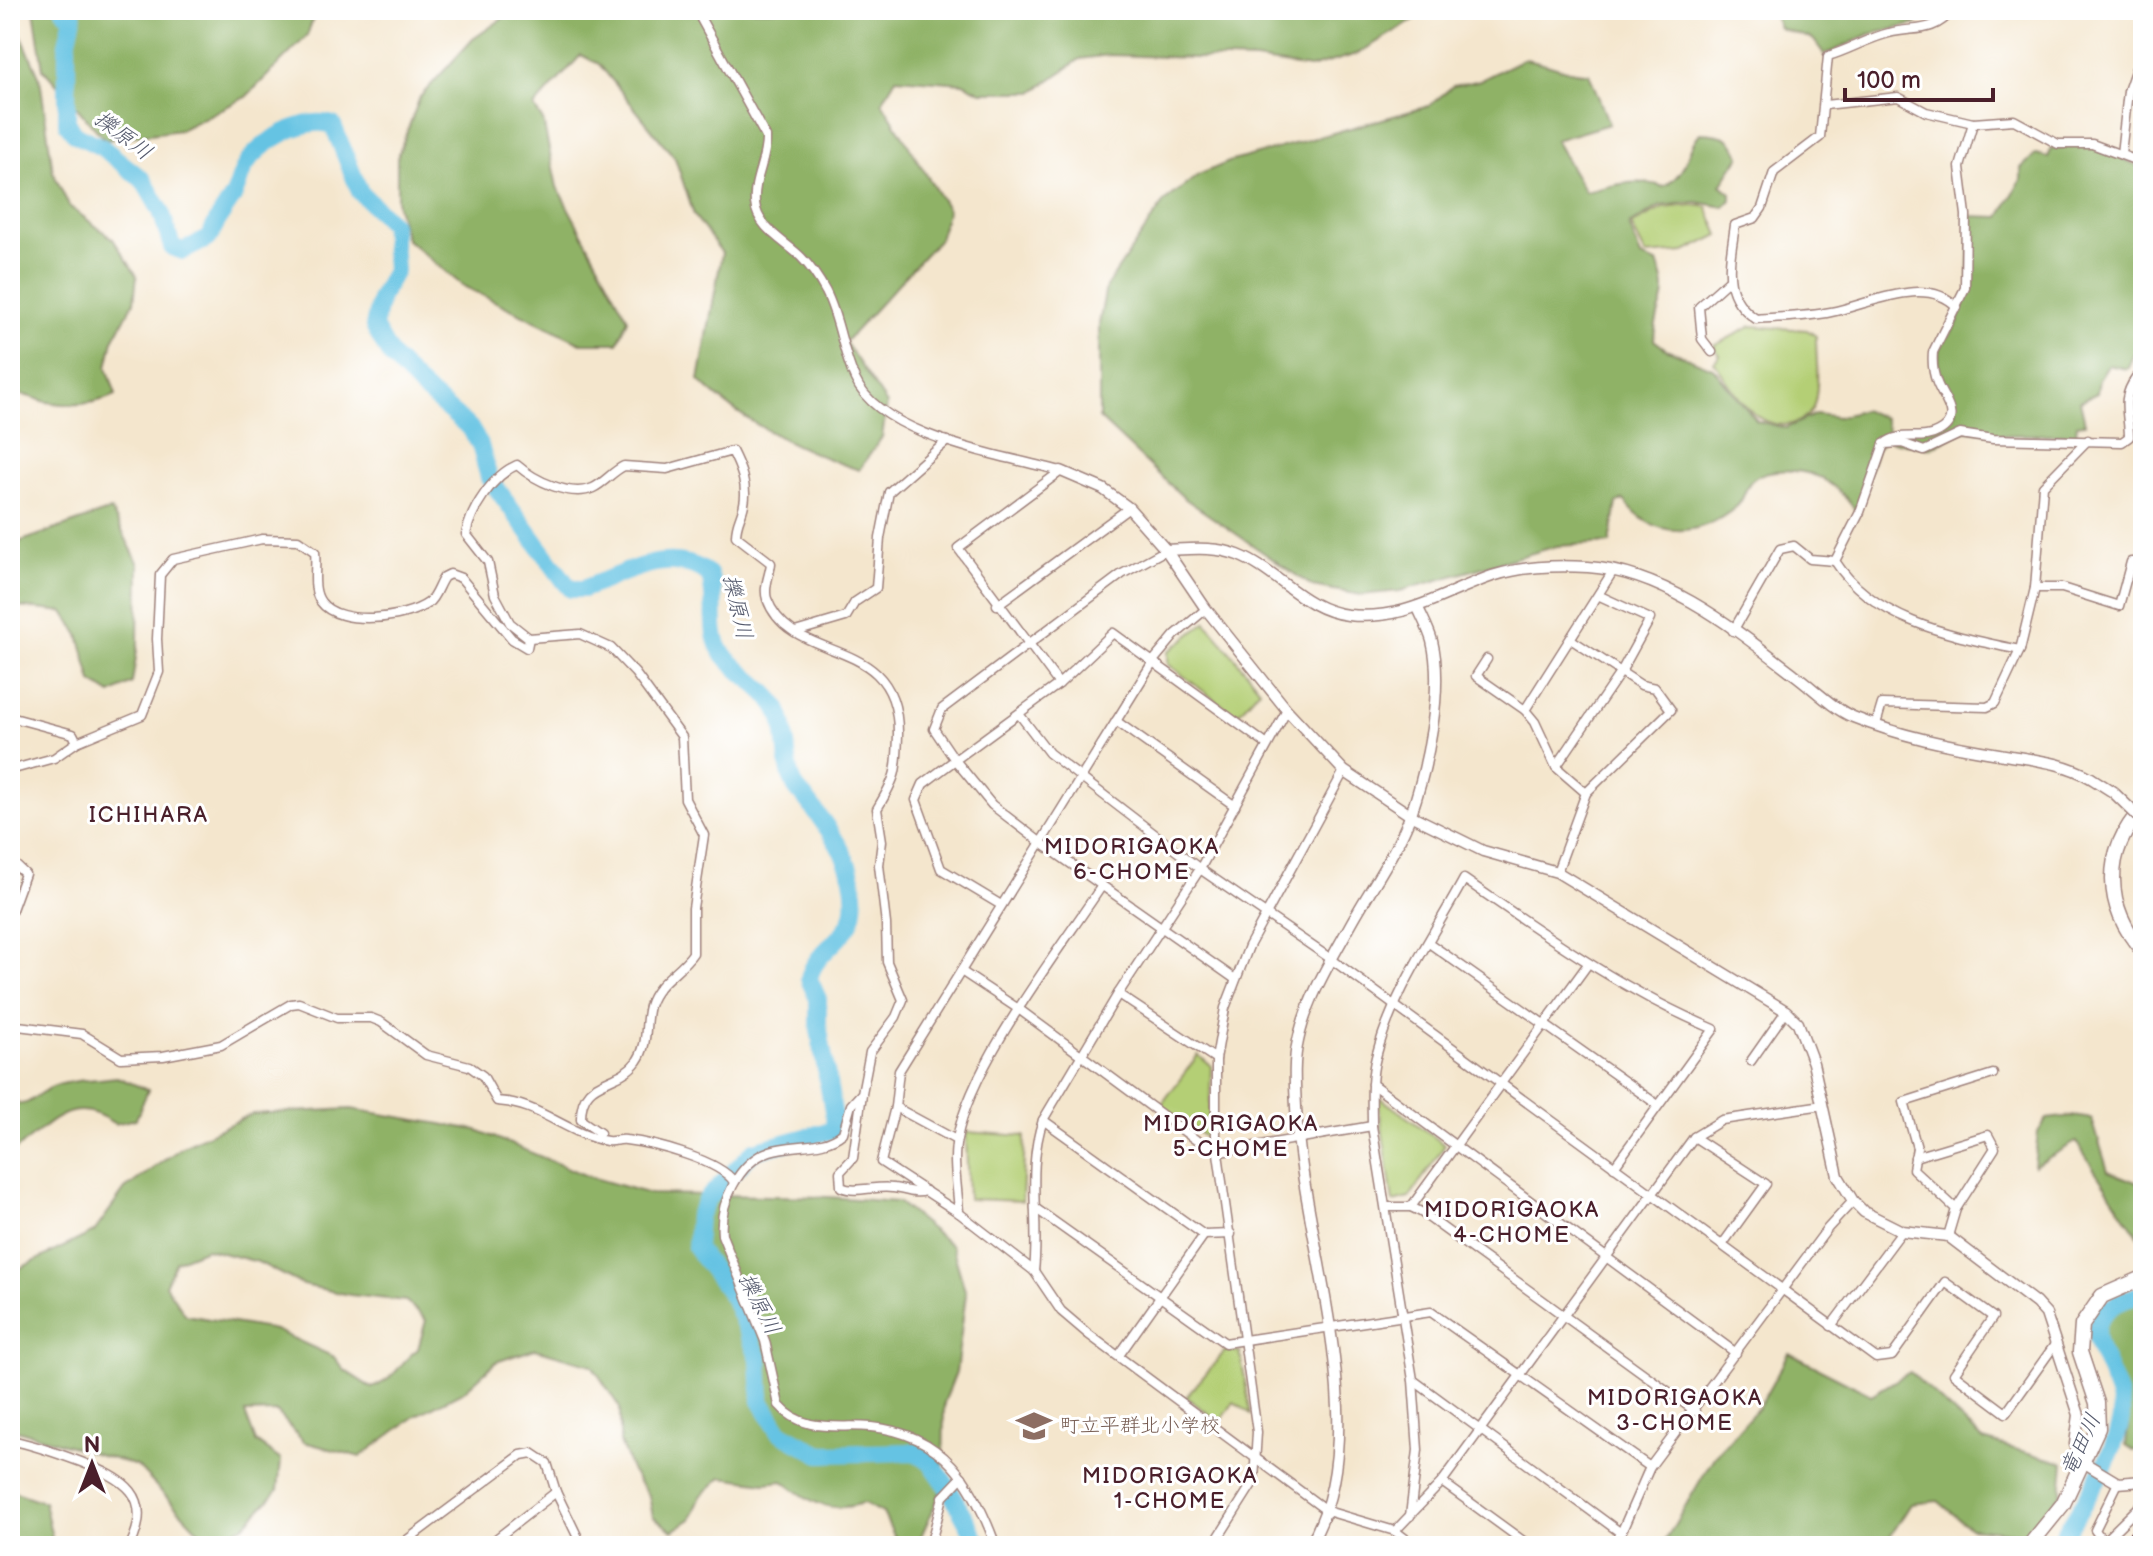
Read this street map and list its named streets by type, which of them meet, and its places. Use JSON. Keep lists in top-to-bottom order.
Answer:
{
  "districts": [
    "ICHIHARA",
    "MIDORIGAOKA 6-CHOME",
    "MIDORIGAOKA 5-CHOME",
    "MIDORIGAOKA 4-CHOME",
    "MIDORIGAOKA 3-CHOME",
    "MIDORIGAOKA 1-CHOME"
  ],
  "water": ["擽原川", "竜田川"],
  "places": {
    "school or university": ["町立平群北小学校"]
  },
  "scale_bar": "100 m",
  "north": "top"
}
